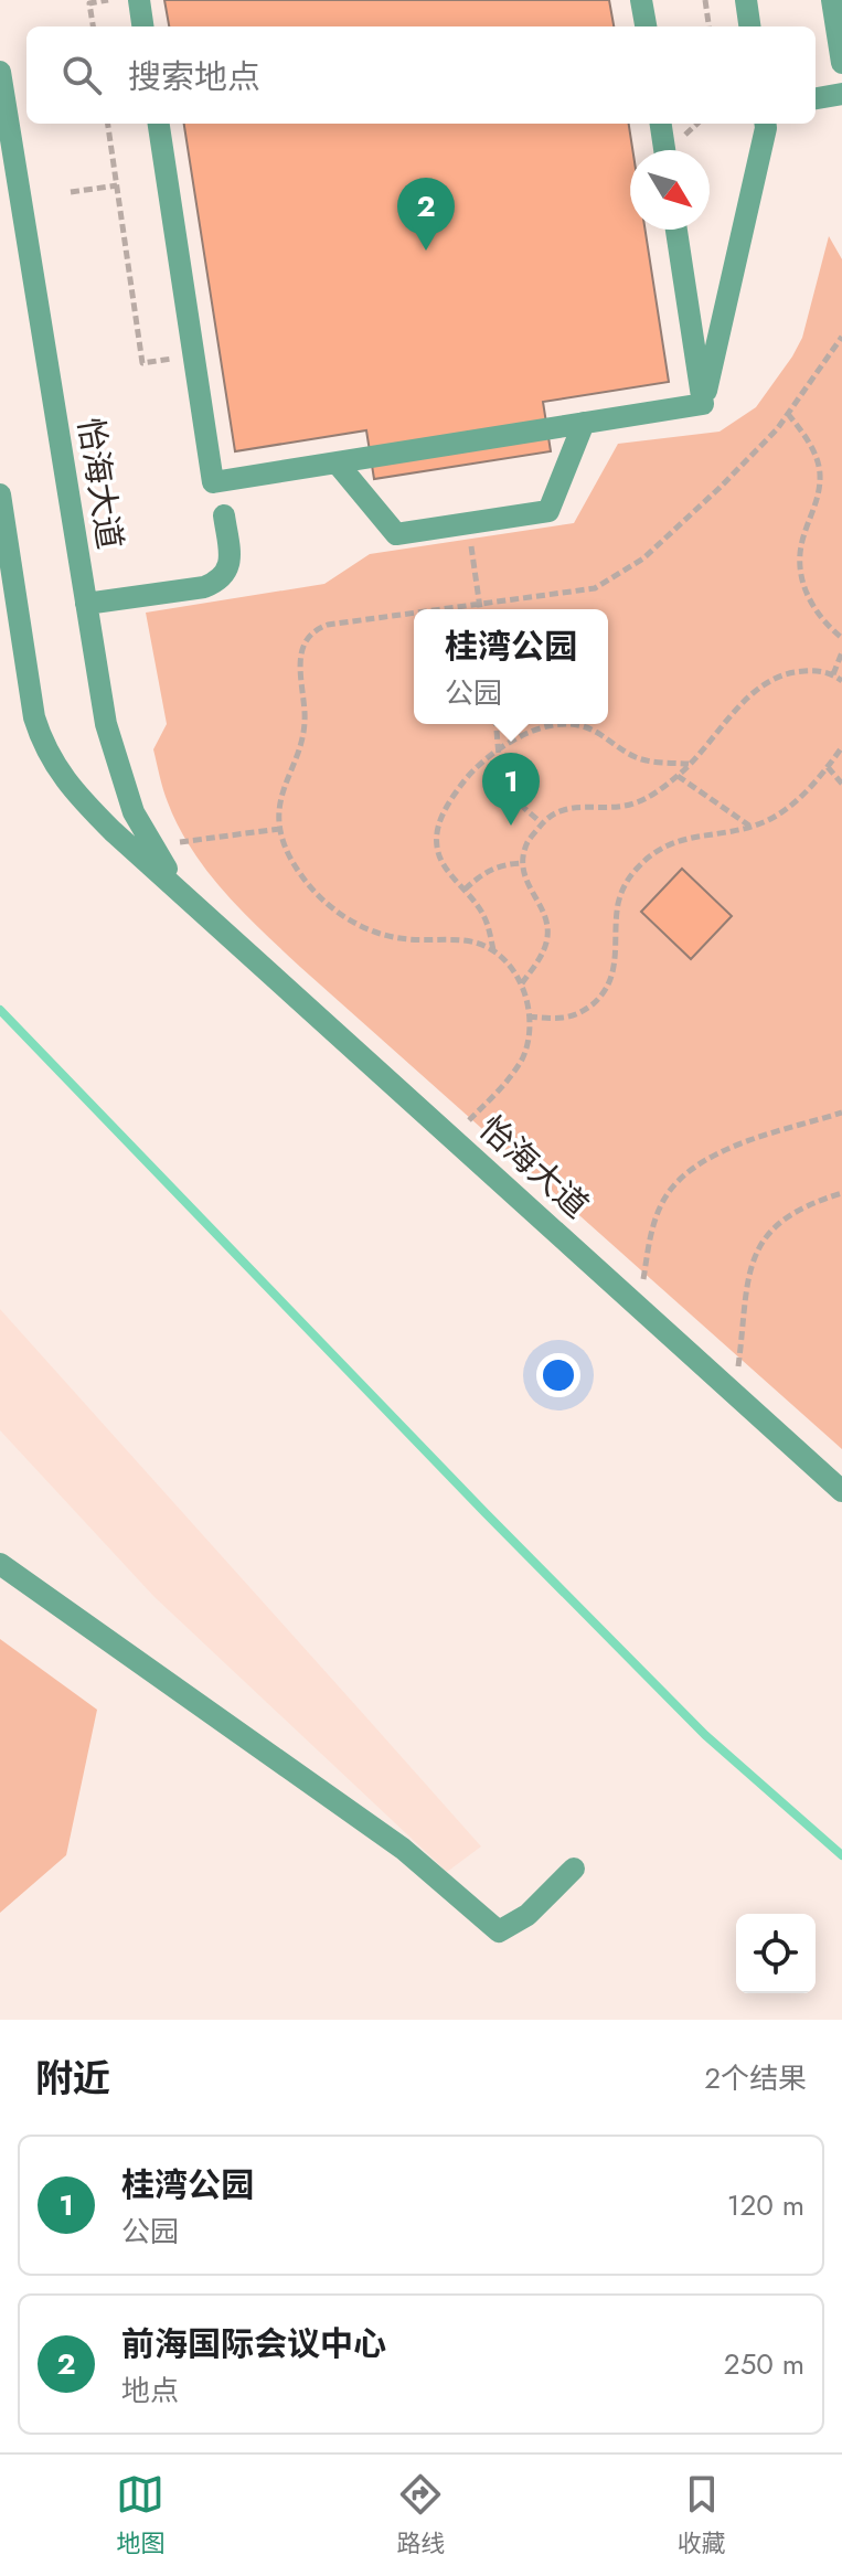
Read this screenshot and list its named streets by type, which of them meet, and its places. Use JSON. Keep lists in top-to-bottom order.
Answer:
{
  "streets": {
    "street": ["怡海大道"]
  },
  "north": "bottom right",
  "page": {
    "search": "搜索地点",
    "pins": ["2", "1"],
    "popup": ["桂湾公园", "公园"],
    "heading": ["附近", "2个结果"],
    "list": [
      {
        "mark": "1",
        "name": "桂湾公园",
        "note": "公园",
        "value": "120 m"
      },
      {
        "mark": "2",
        "name": "前海国际会议中心",
        "note": "地点",
        "value": "250 m"
      }
    ],
    "nav": ["地图", "路线", "收藏"]
  }
}
